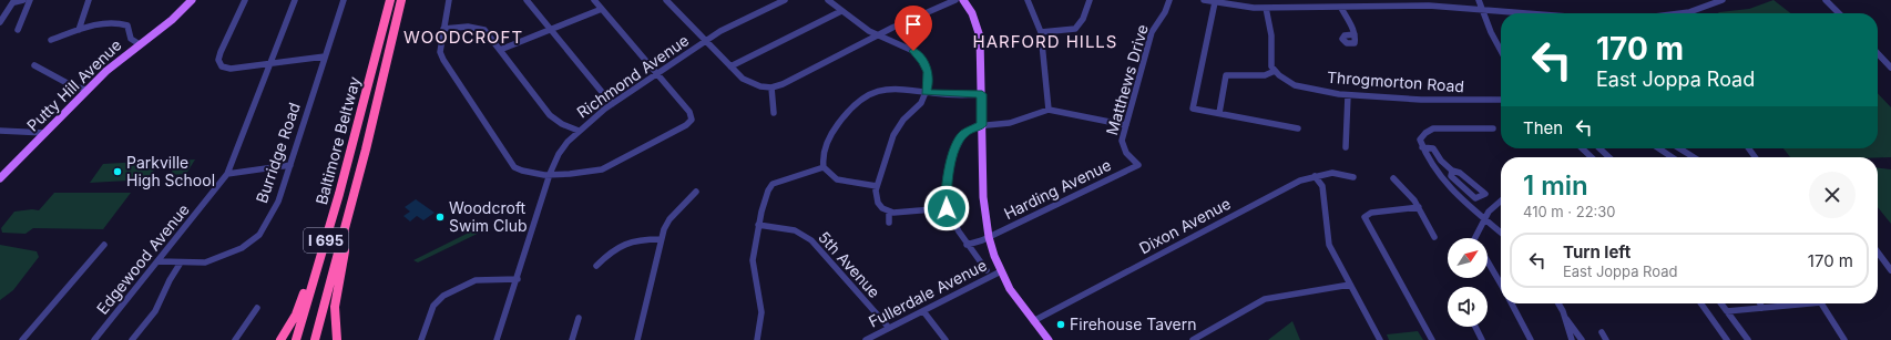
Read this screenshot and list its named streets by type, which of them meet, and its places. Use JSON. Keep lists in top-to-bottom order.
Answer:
{
  "streets": {
    "highway": ["Baltimore Beltway", "I 695"],
    "main road": ["Putty Hill Avenue"],
    "street": [
      "Richmond Avenue",
      "Matthews Drive",
      "Throgmorton Road",
      "Burridge Road",
      "Harding Avenue",
      "Dixon Avenue",
      "Edgewood Avenue",
      "5th Avenue",
      "Fullerdale Avenue"
    ]
  },
  "crossings": [
    ["Matthews Drive", "Harding Avenue"],
    ["Burridge Road", "Edgewood Avenue"],
    ["5th Avenue", "Fullerdale Avenue"]
  ],
  "districts": ["WOODCROFT", "HARFORD HILLS"],
  "places": ["Parkville High School", "Woodcroft Swim Club", "Firehouse Tavern"],
  "north": "top right",
  "page": {
    "turn": ["170 m", "East Joppa Road"],
    "then": "Then",
    "heading": ["1 min", "410 m · 22:30"],
    "list": [
      {
        "name": "Turn left",
        "note": "East Joppa Road",
        "value": "170 m"
      }
    ]
  }
}
